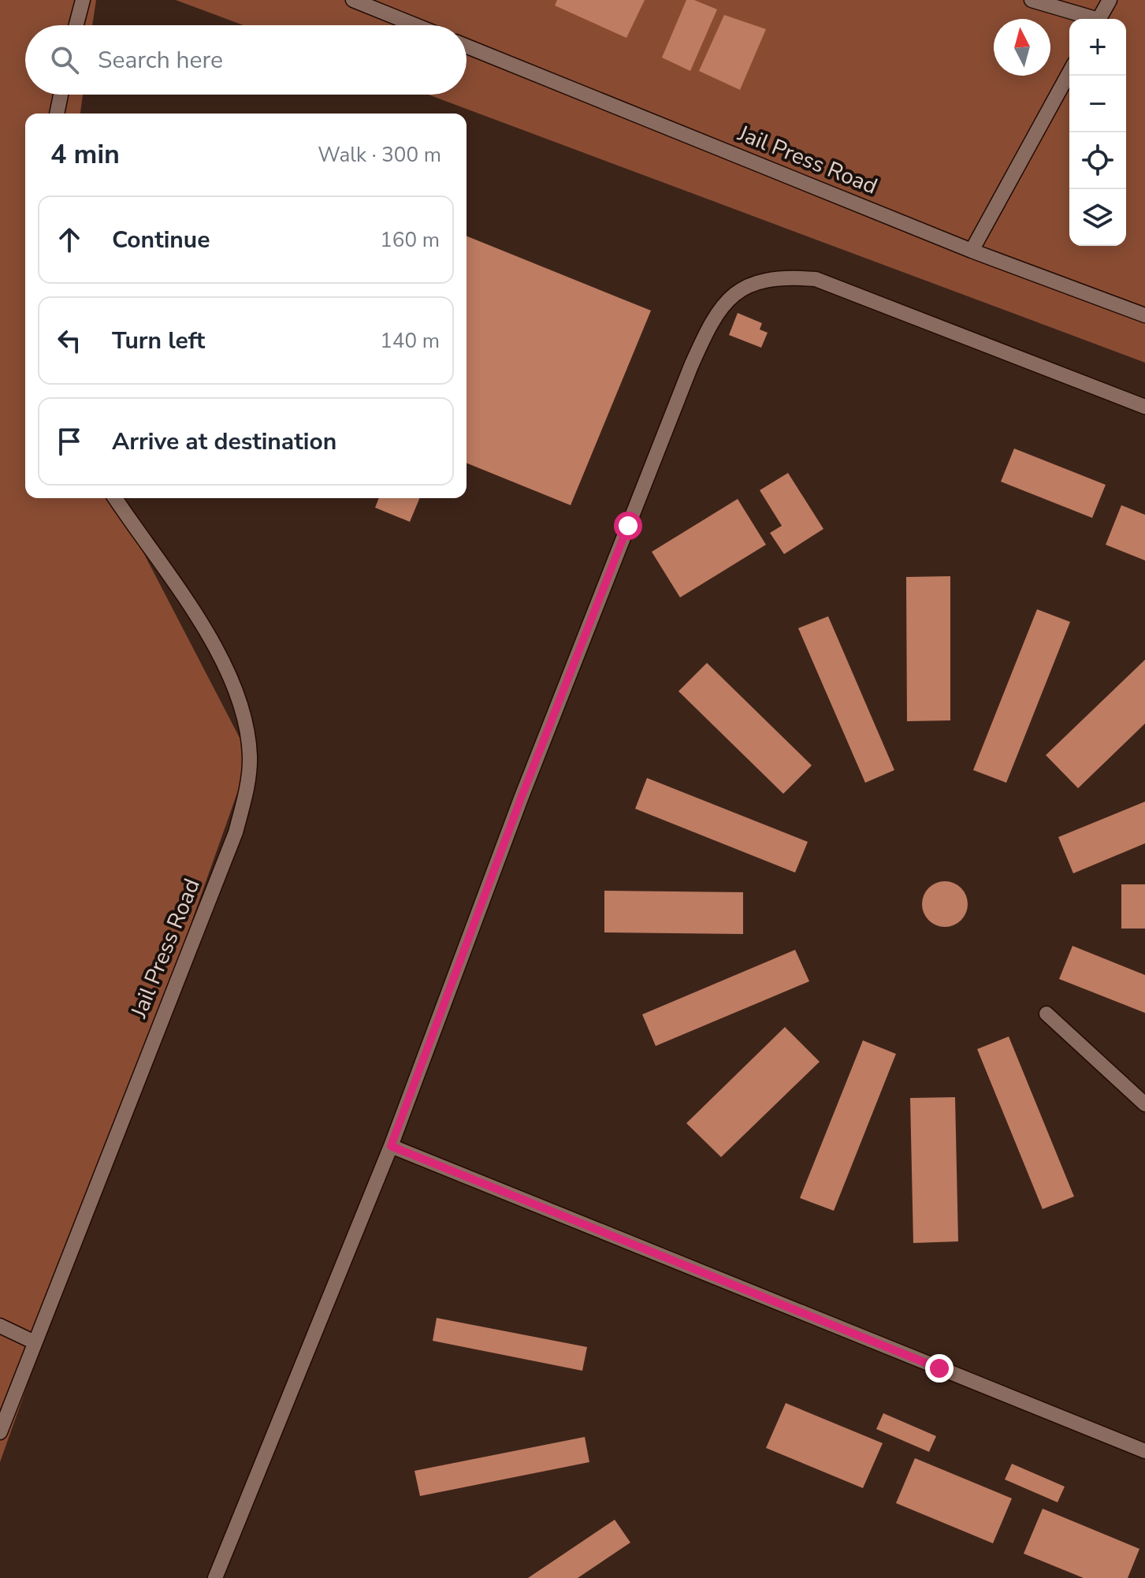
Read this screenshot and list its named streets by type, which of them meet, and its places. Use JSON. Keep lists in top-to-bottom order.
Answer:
{
  "streets": {
    "lane": ["Jail Press Road"]
  },
  "north": "top",
  "page": {
    "map_buttons": ["+", "−"],
    "search": "Search here",
    "heading": ["4 min", "Walk · 300 m"],
    "list": [
      ["Continue", "160 m"],
      ["Turn left", "140 m"],
      "Arrive at destination"
    ]
  }
}
